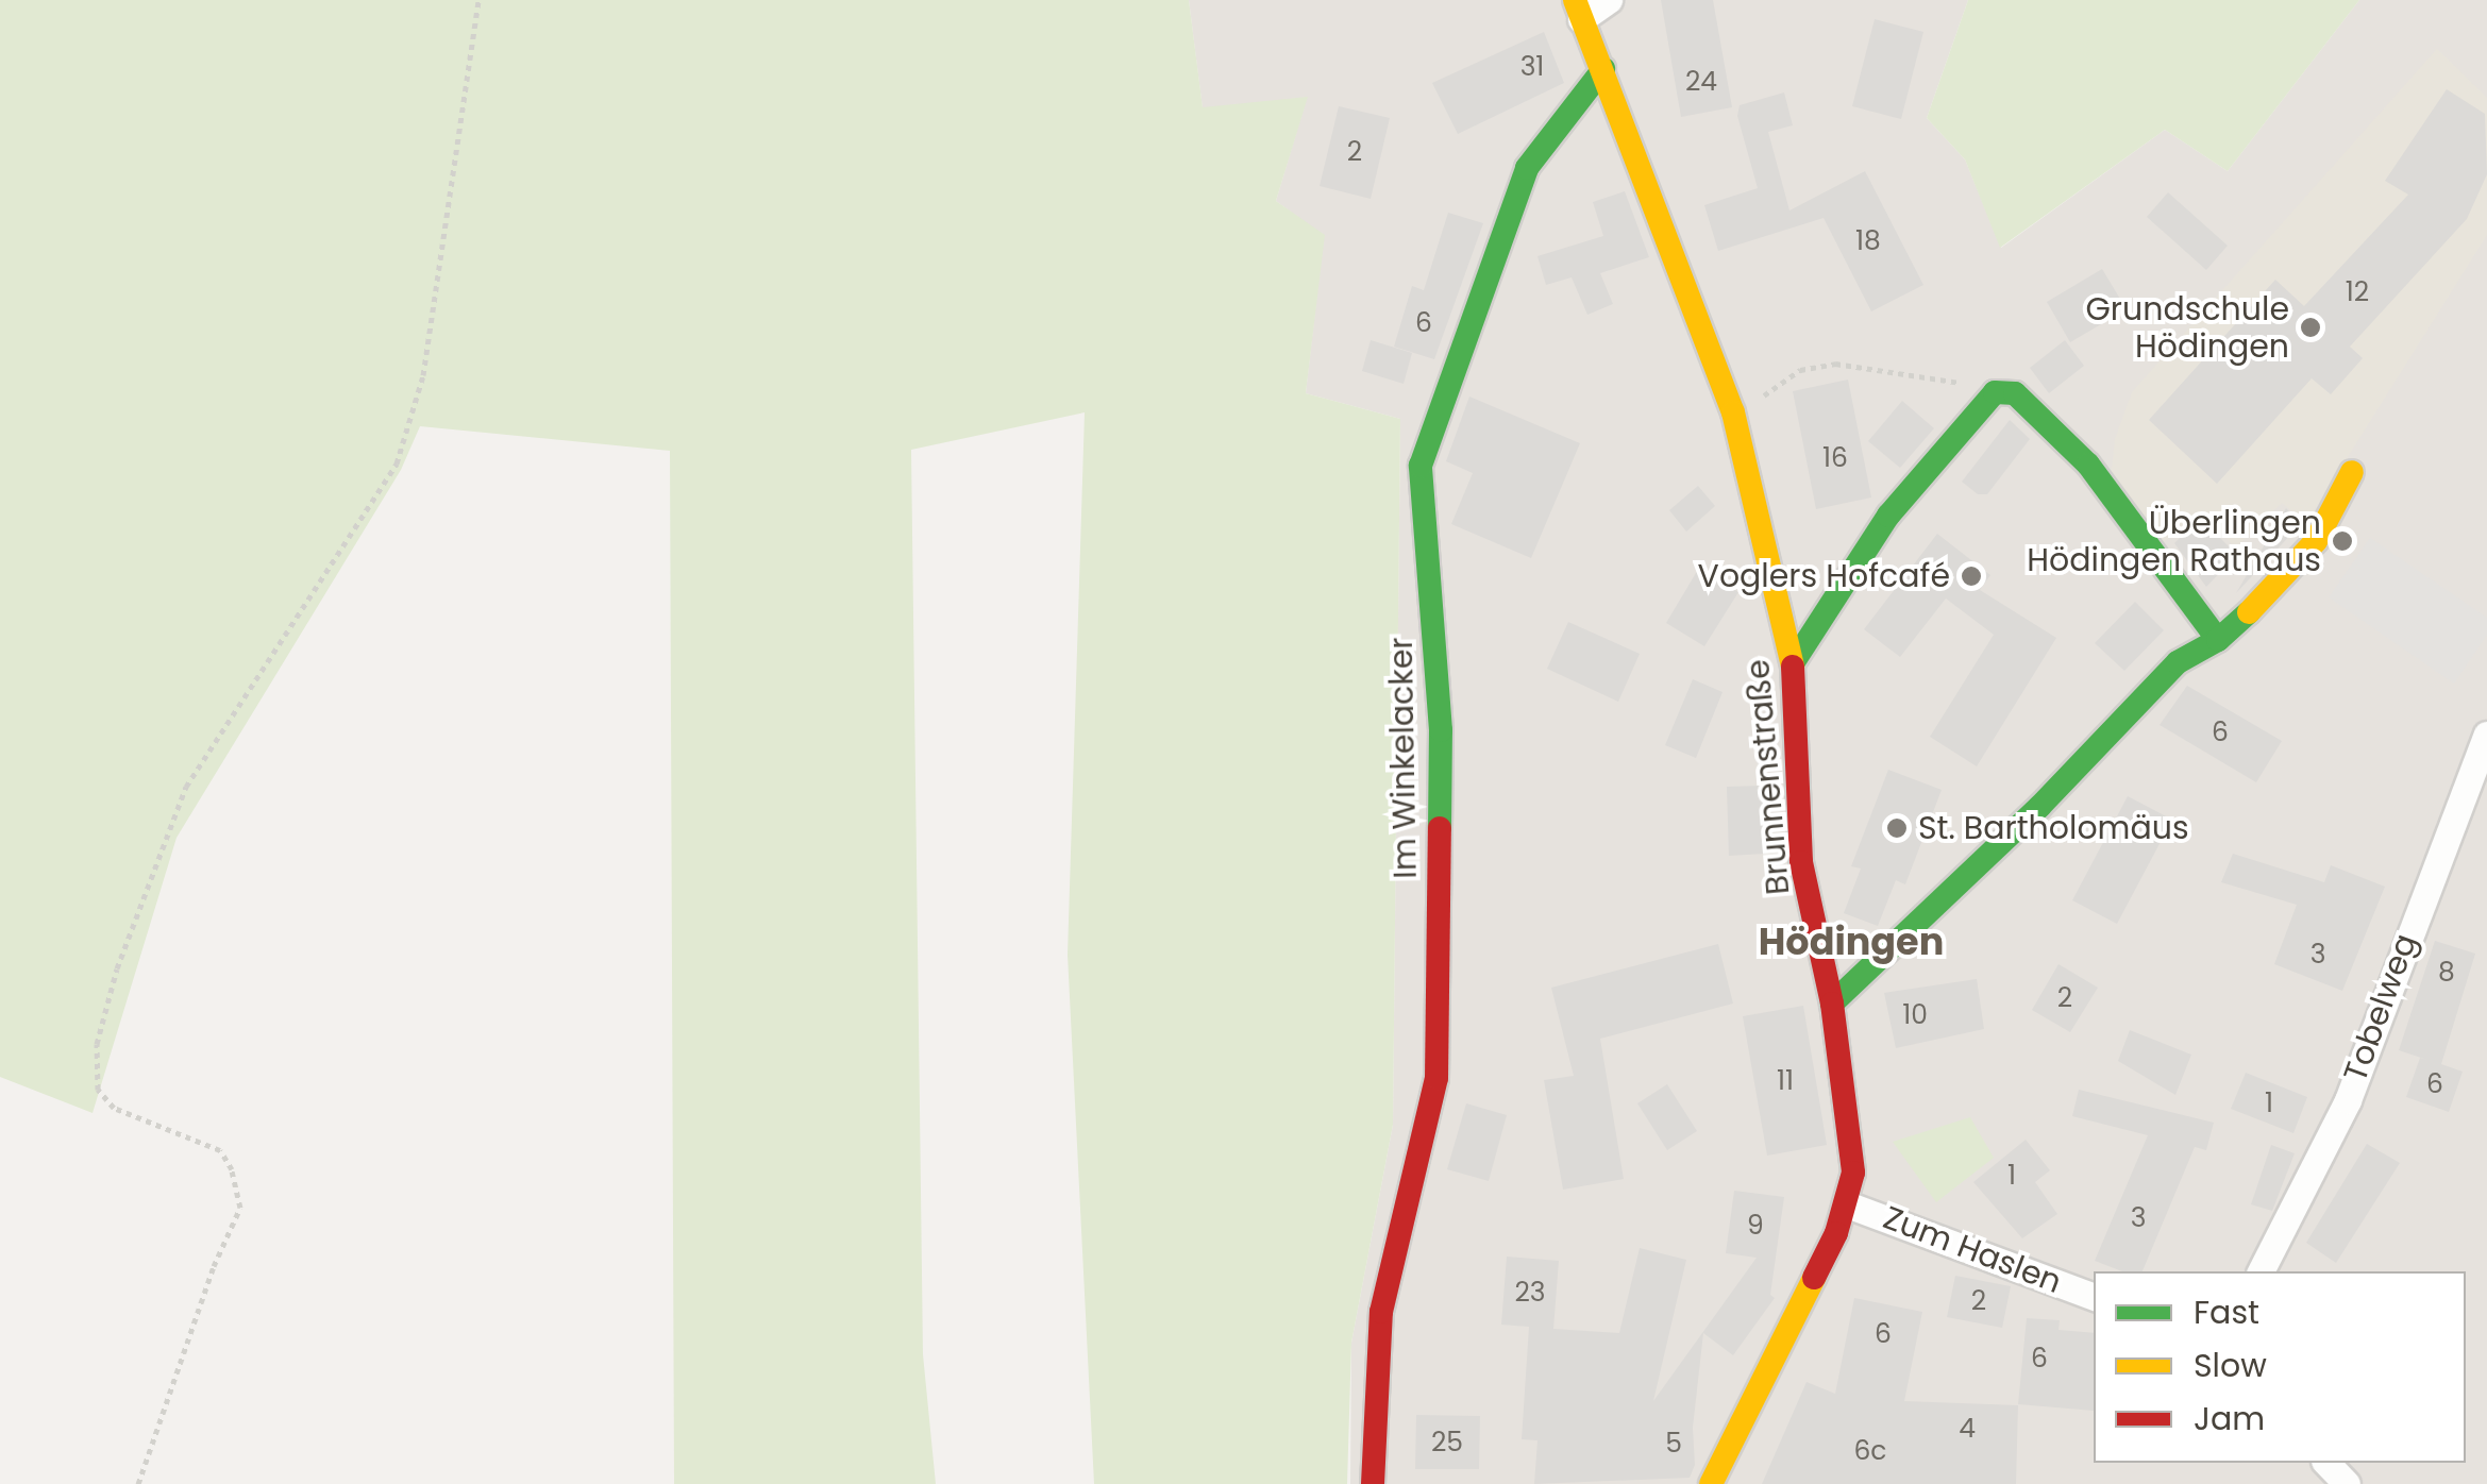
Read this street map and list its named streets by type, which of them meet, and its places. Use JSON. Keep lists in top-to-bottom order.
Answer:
{
  "streets": {
    "street": [
      "Im Winkelacker",
      "Brunnenstraße",
      "Tobelweg",
      "Zum Haslen"
    ]
  },
  "crossings": [
    ["Im Winkelacker", "Brunnenstraße"],
    ["Brunnenstraße", "Zum Haslen"]
  ],
  "districts": ["Hödingen"],
  "places": [
    "Grundschule Hödingen",
    "Überlingen Hödingen Rathaus",
    "Voglers Hofcafé",
    "St. Bartholomäus"
  ],
  "house_numbers": [
    "31",
    "24",
    "2",
    "18",
    "12",
    "6",
    "16",
    "6",
    "3",
    "8",
    "2",
    "10",
    "11",
    "6",
    "1",
    "1",
    "3",
    "9",
    "23",
    "2",
    "6",
    "6",
    "4",
    "25",
    "5",
    "6c"
  ],
  "legend": ["Fast", "Slow", "Jam"]
}
